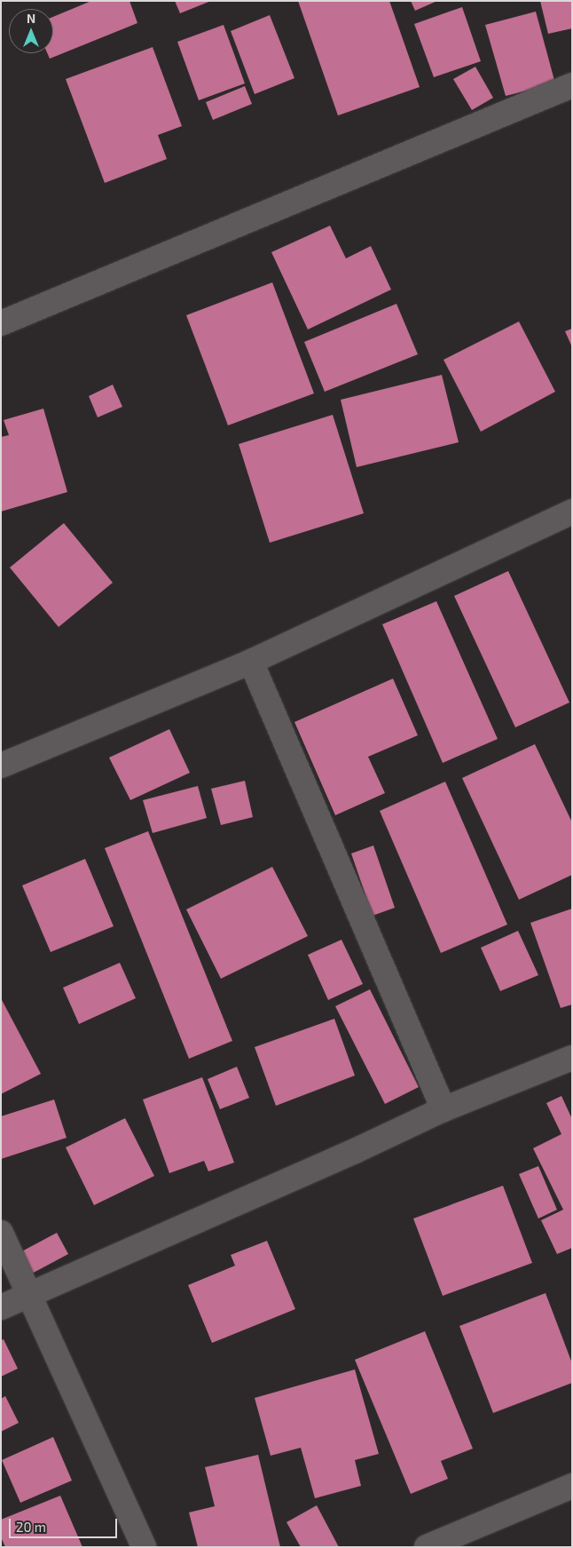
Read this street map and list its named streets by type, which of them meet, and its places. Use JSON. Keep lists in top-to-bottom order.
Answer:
{
  "scale_bar": "20 m",
  "north": "top"
}
